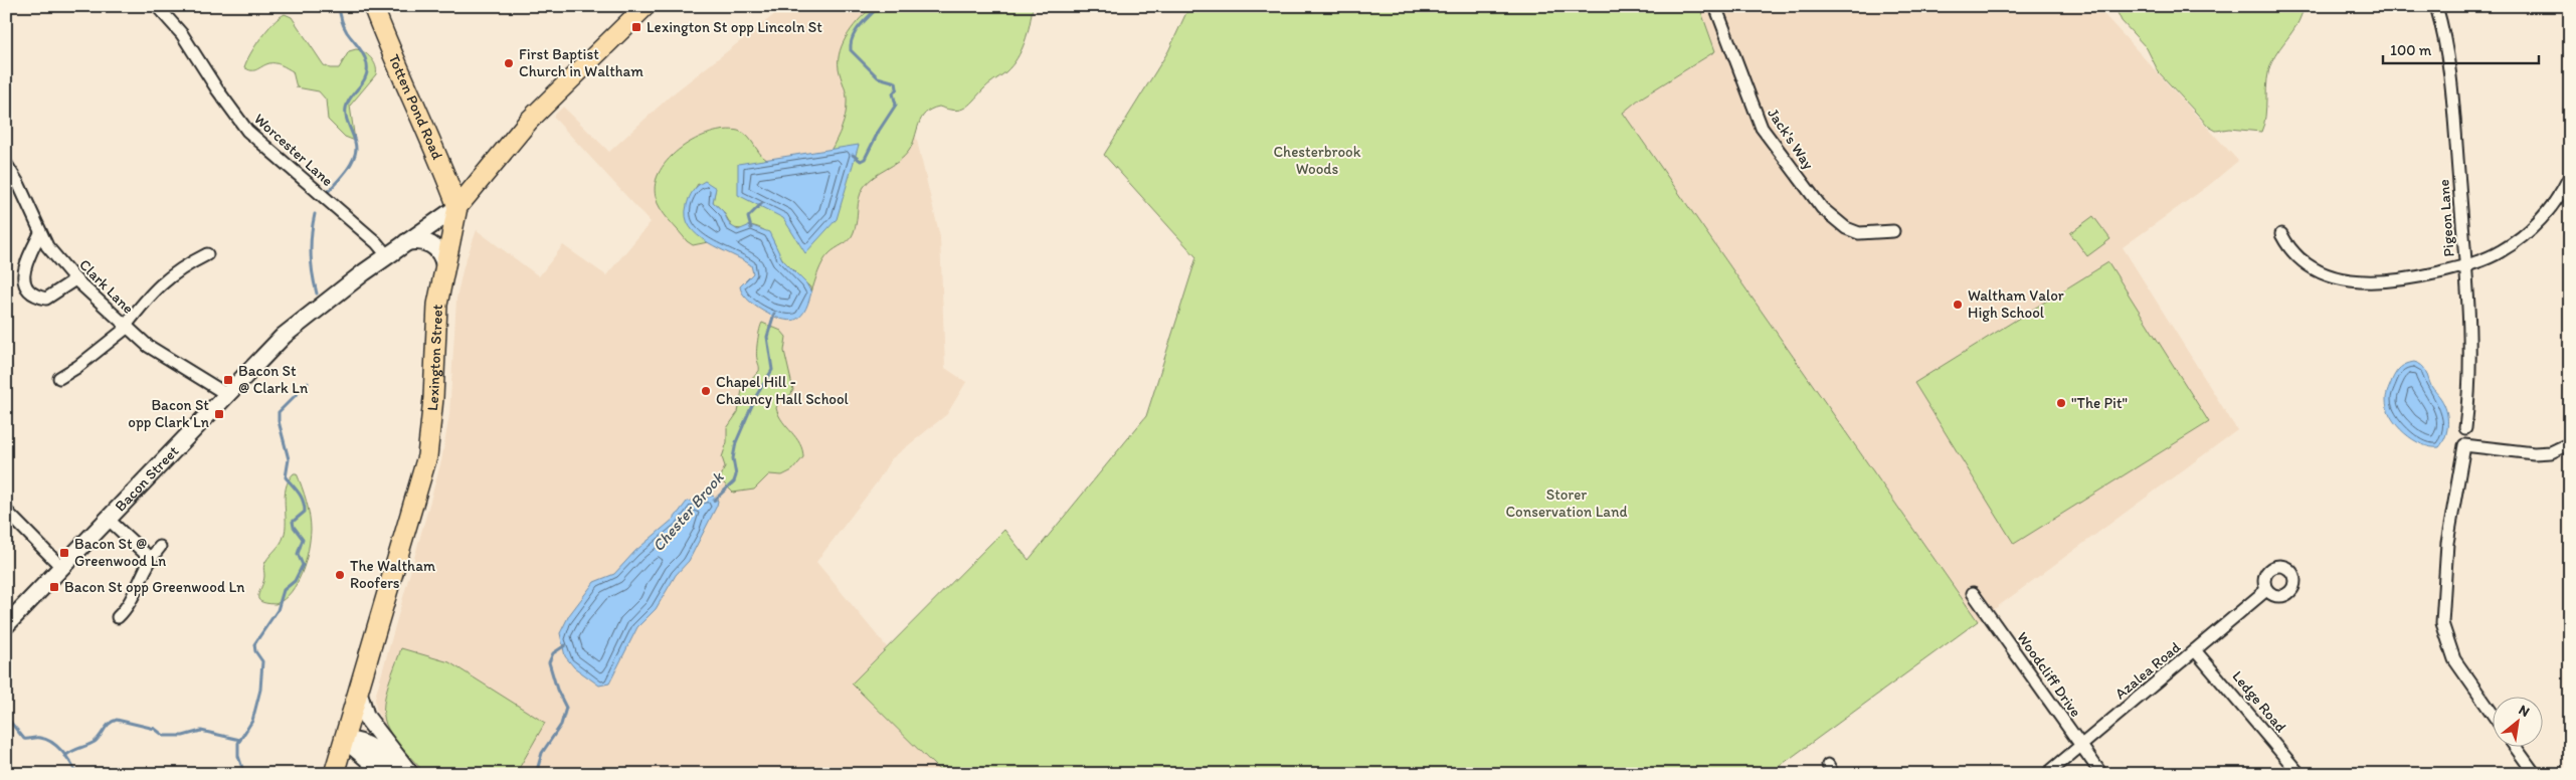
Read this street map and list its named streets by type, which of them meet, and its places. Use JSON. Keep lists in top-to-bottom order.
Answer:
{
  "streets": {
    "main road": ["Totten Pond Road", "Lexington Street", "Bacon Street"],
    "street": [
      "Jack's Way",
      "Worcester Lane",
      "Pigeon Lane",
      "Clark Lane",
      "Azalea Road",
      "Woodcliff Drive",
      "Ledge Road"
    ]
  },
  "crossings": [
    ["Totten Pond Road", "Lexington Street"],
    ["Totten Pond Road", "Bacon Street"],
    ["Worcester Lane", "Bacon Street"],
    ["Clark Lane", "Bacon Street"],
    ["Lexington Street", "Bacon Street"],
    ["Azalea Road", "Woodcliff Drive"],
    ["Azalea Road", "Ledge Road"]
  ],
  "water": ["Chester Brook"],
  "parks": ["Chesterbrook Woods", "Storer Conservation Land"],
  "places": {
    "transit": [
      "Lexington St opp Lincoln St",
      "Bacon St @ Clark Ln",
      "Bacon St opp Clark Ln",
      "Bacon St @ Greenwood Ln",
      "Bacon St opp Greenwood Ln"
    ],
    "other": [
      "First Baptist Church in Waltham",
      "Waltham Valor High School",
      "Chapel Hill - Chauncy Hall School",
      "\"The Pit\"",
      "The Waltham Roofers"
    ]
  },
  "scale_bar": "100 m",
  "north": "top right"
}
